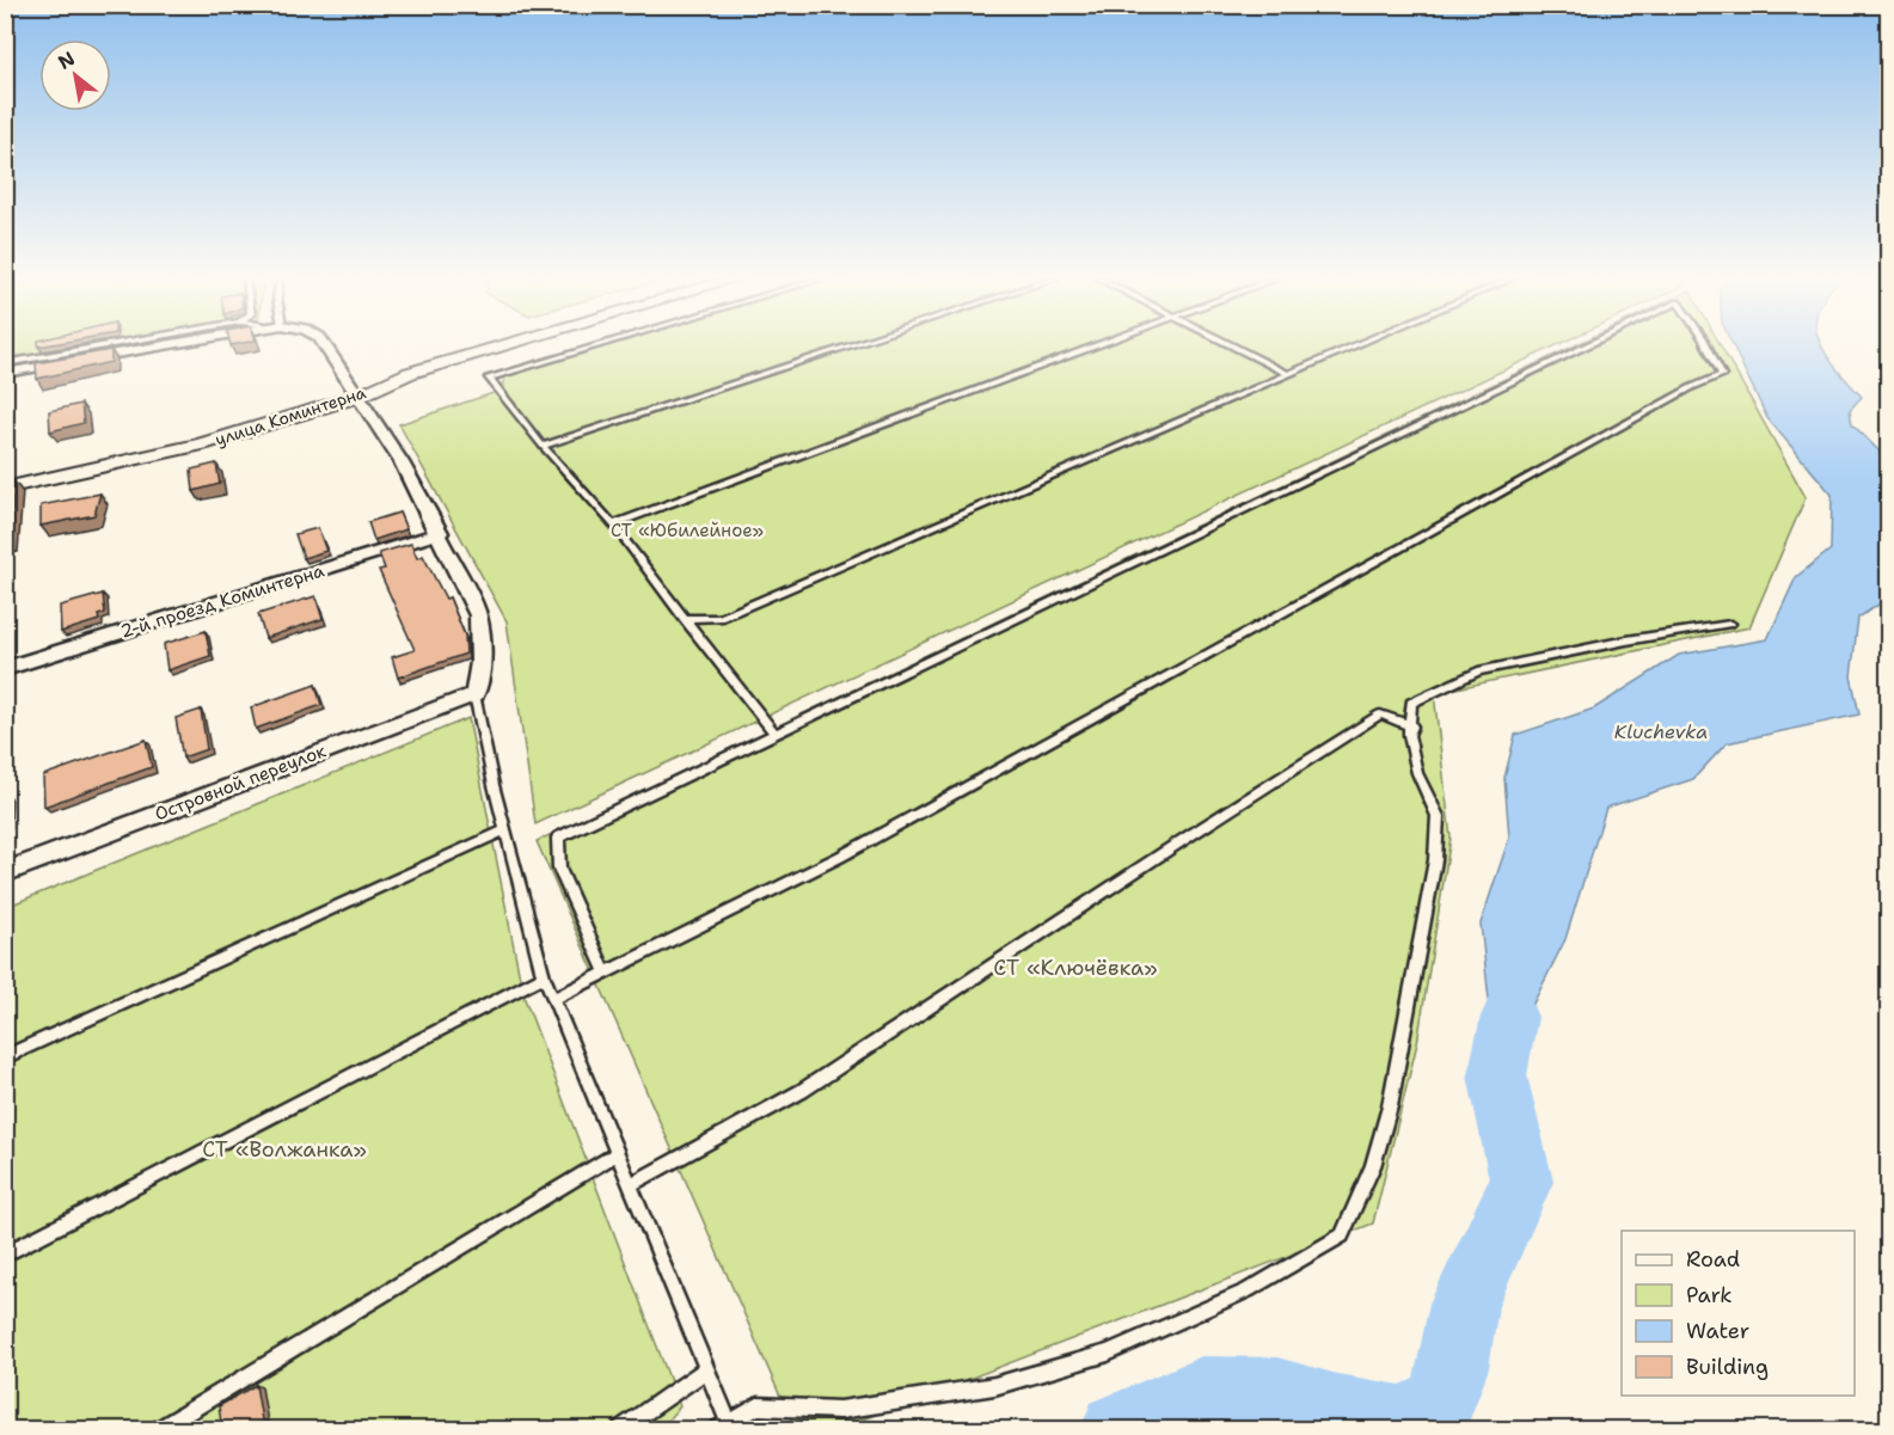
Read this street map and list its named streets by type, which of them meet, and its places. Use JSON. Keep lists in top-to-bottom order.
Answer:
{
  "streets": {
    "street": ["улица Коминтерна", "2-й проезд Коминтерна", "Островной переулок"]
  },
  "water": ["Kluchevka"],
  "parks": ["СТ «Юбилейное»", "СТ «Ключёвка»", "СТ «Волжанка»"],
  "legend": [
    "Road",
    "Park",
    "Water",
    "Building"
  ],
  "north": "top left"
}
